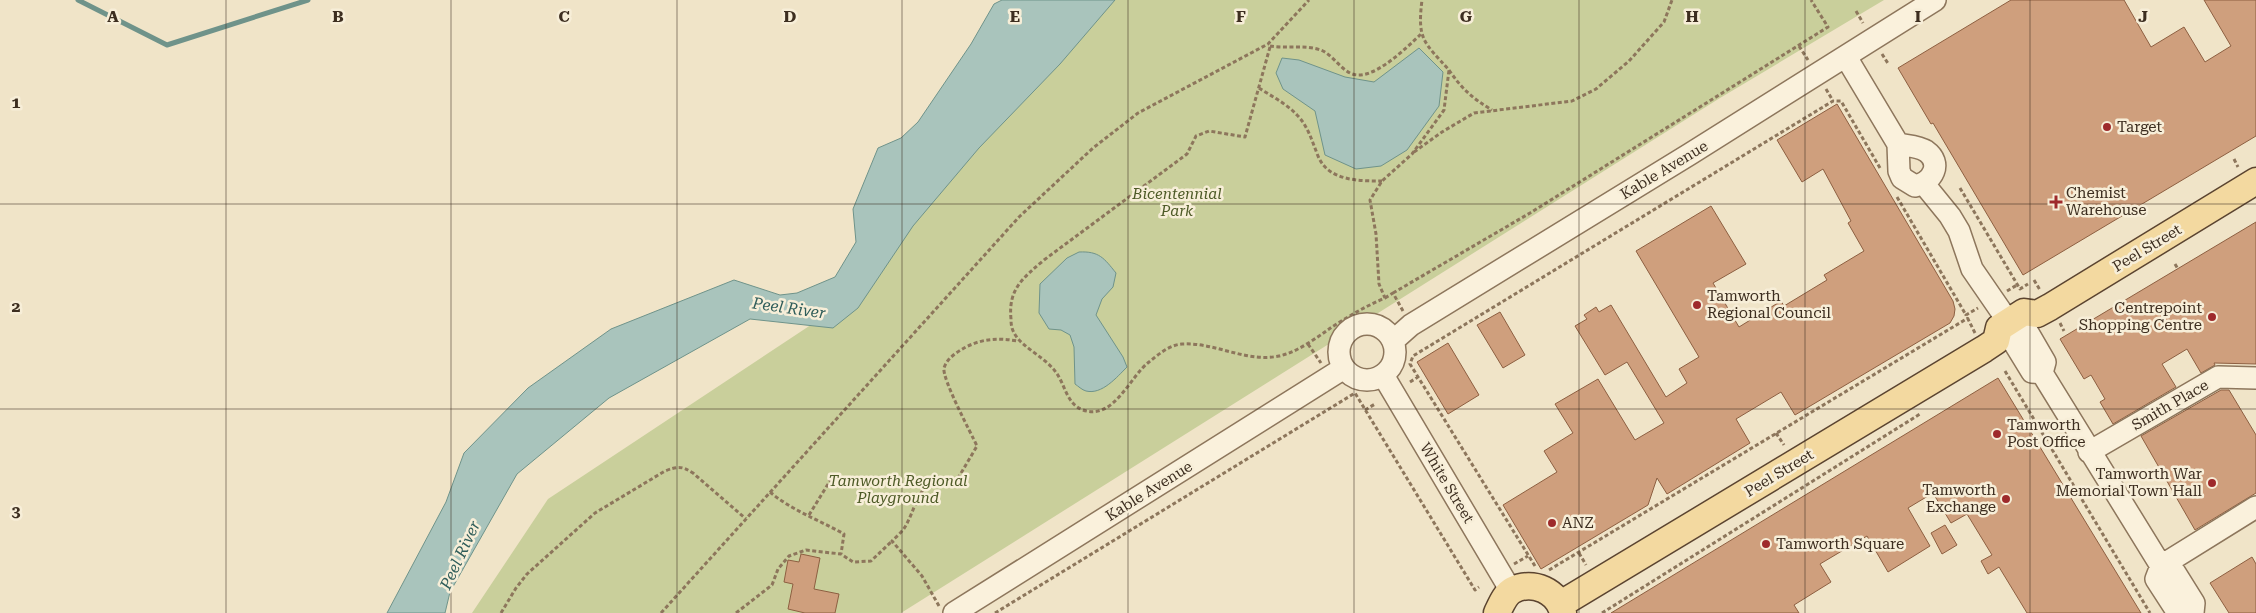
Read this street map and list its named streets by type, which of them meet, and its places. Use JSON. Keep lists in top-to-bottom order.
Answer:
{
  "streets": {
    "main road": ["Peel Street"],
    "street": ["Kable Avenue", "Smith Place", "White Street"]
  },
  "crossings": [
    ["Kable Avenue", "White Street"]
  ],
  "water": ["Peel River"],
  "parks": ["Bicentennial Park", "Tamworth Regional Playground"],
  "places": {
    "other": [
      "Target",
      "Tamworth Regional Council",
      "Centrepoint Shopping Centre",
      "Tamworth Post Office",
      "Tamworth War Memorial Town Hall",
      "Tamworth Exchange",
      "ANZ",
      "Tamworth Square"
    ],
    "health": ["Chemist Warehouse"]
  },
  "grid": {
    "columns": [
      "A",
      "B",
      "C",
      "D",
      "E",
      "F",
      "G",
      "H",
      "I",
      "J"
    ],
    "rows": ["1", "2", "3"]
  }
}
